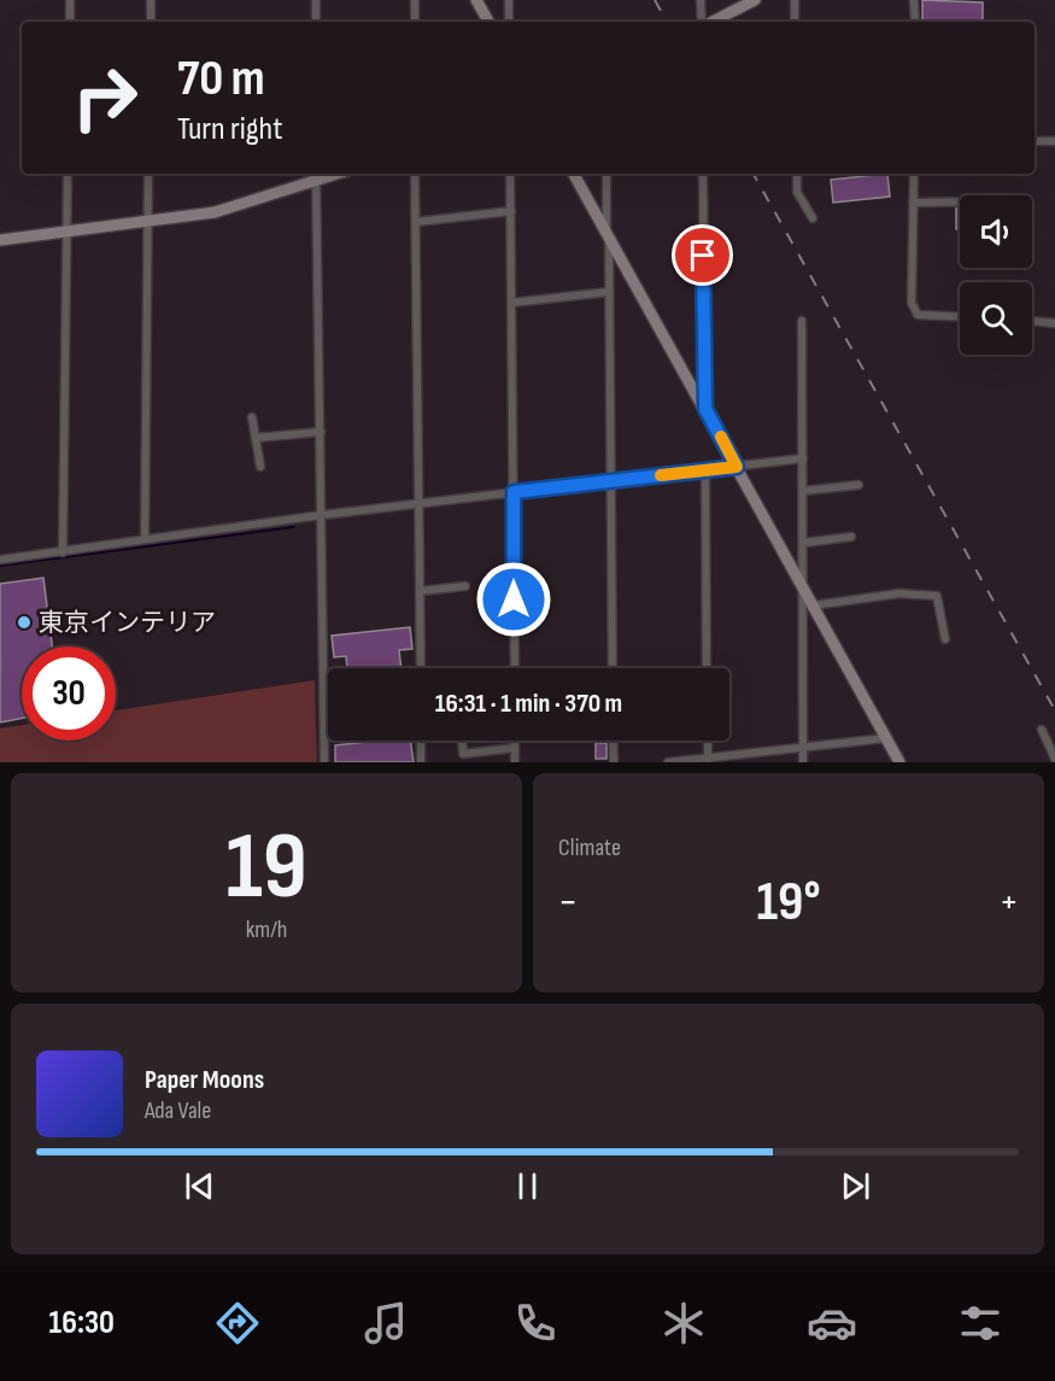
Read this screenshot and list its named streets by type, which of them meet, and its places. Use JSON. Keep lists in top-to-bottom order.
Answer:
{
  "places": ["東京インテリア"],
  "page": {
    "turn": ["70 m", "Turn right"],
    "limit": "30",
    "trip": "16:31 · 1 min · 370 m",
    "tile": [
      ["19", "km/h"],
      "Climate"
    ],
    "heat": ["−", "19°", "+"],
    "song": ["Paper Moons", "Ada Vale"],
    "tabs": "16:30"
  }
}
